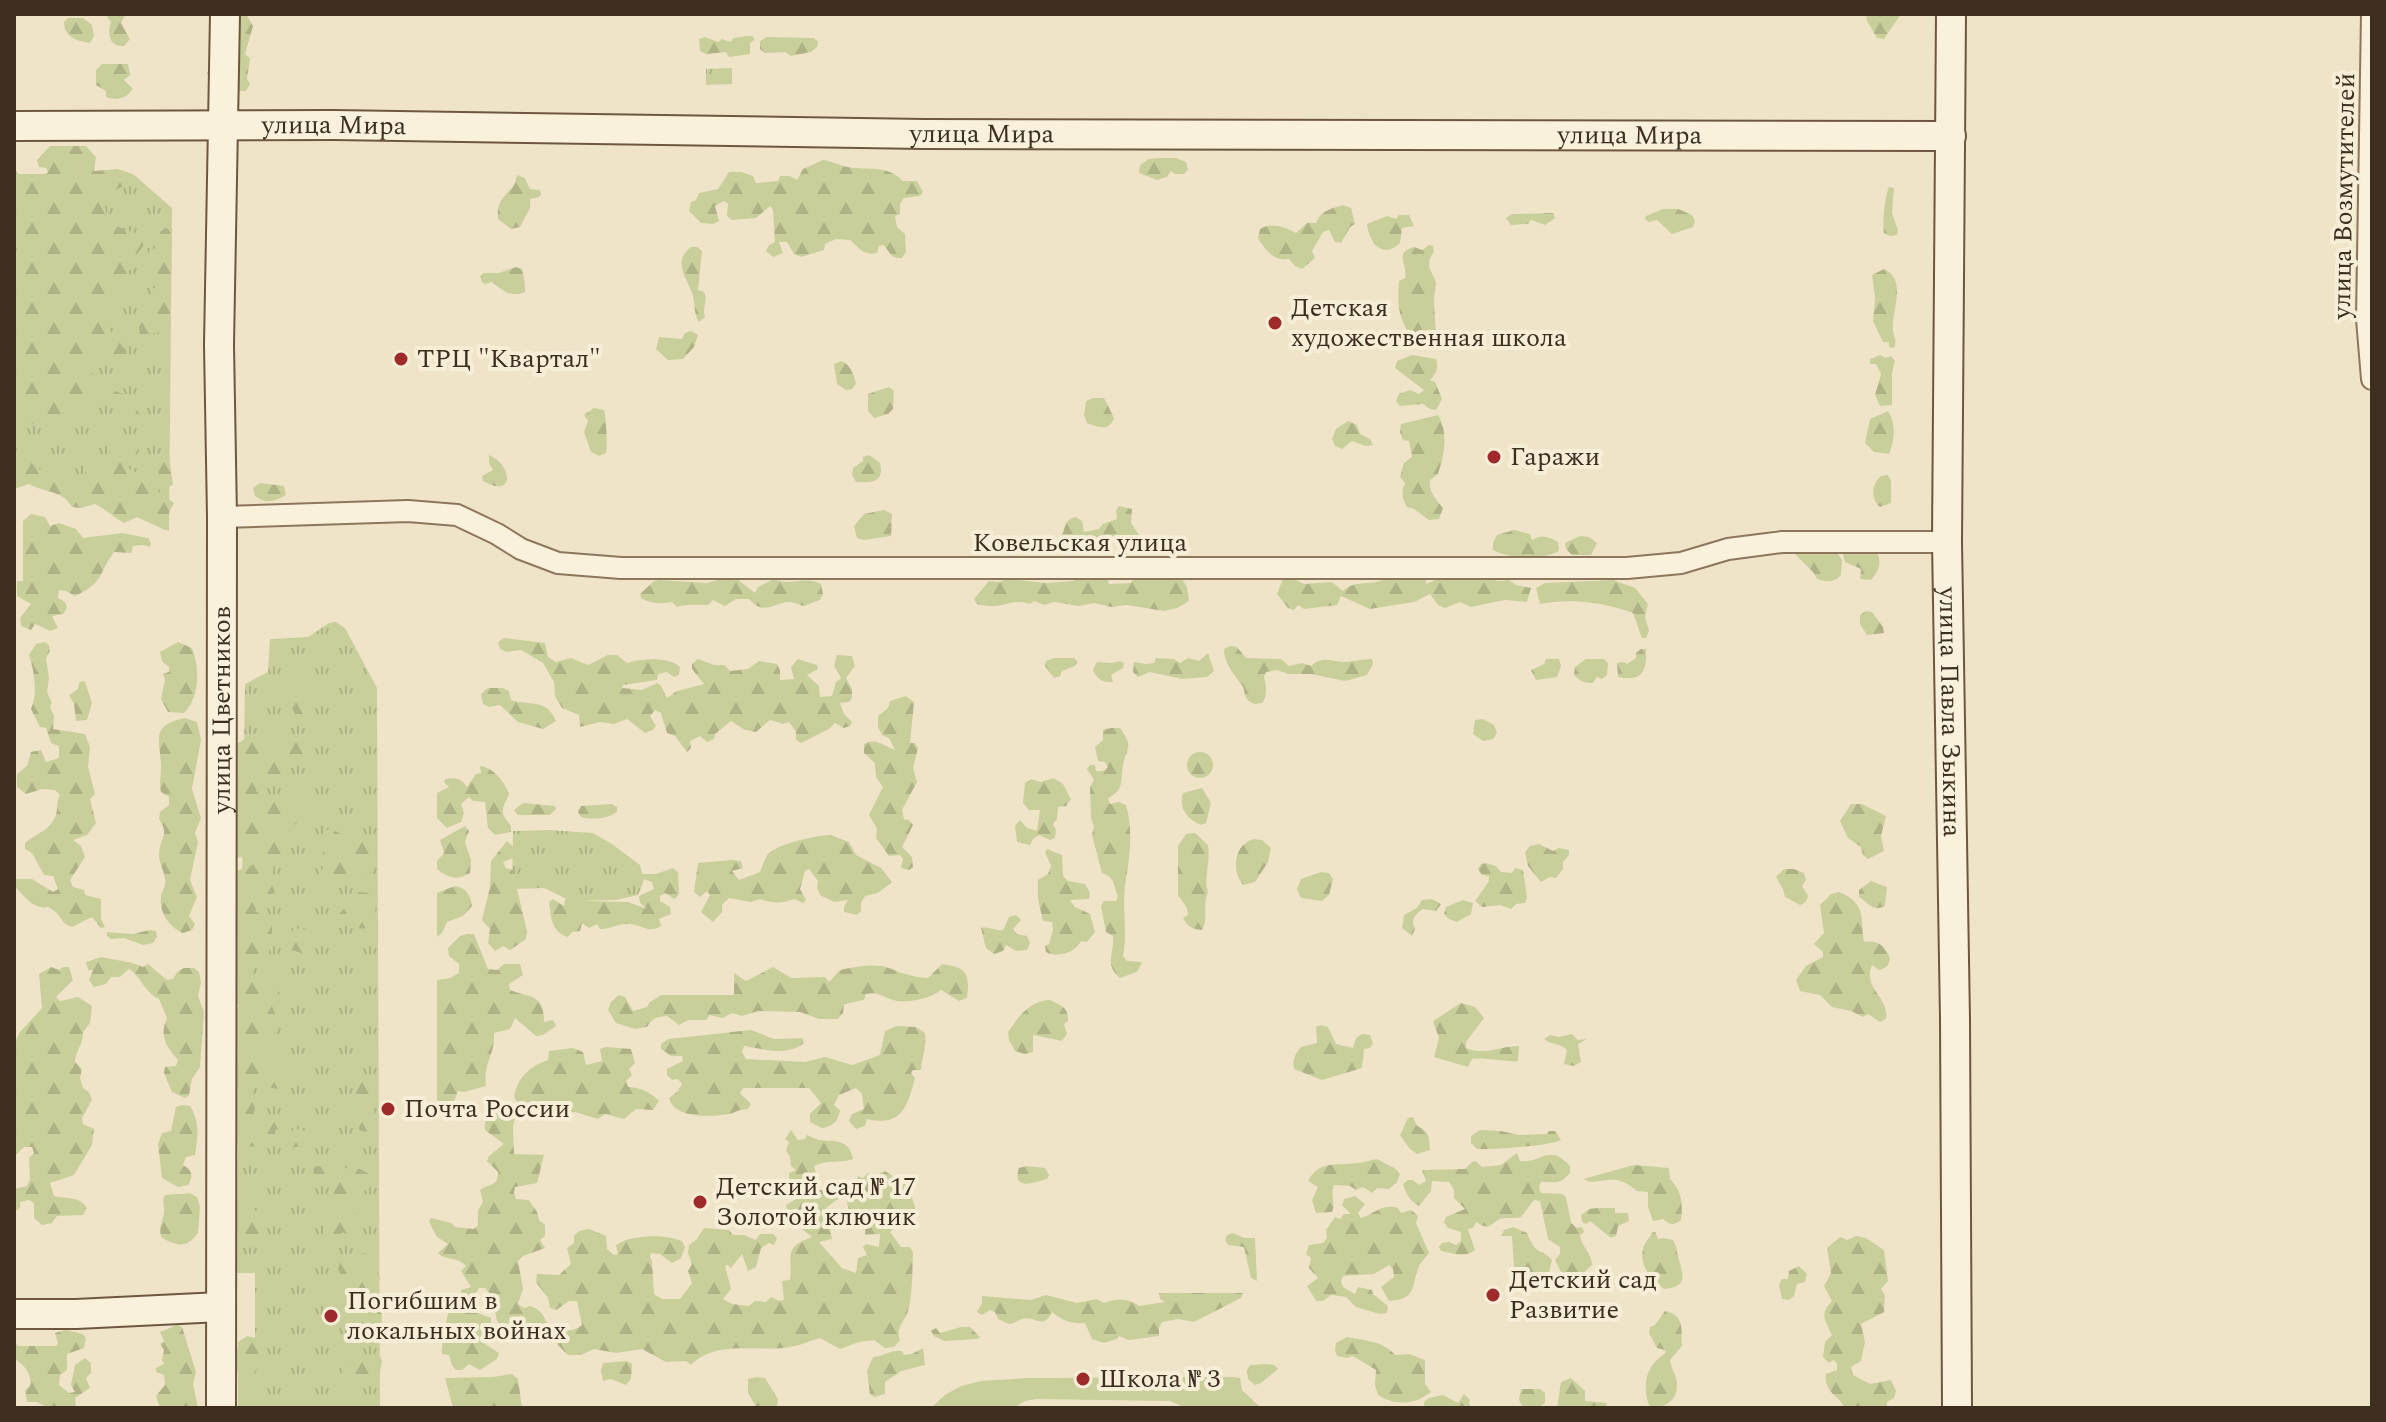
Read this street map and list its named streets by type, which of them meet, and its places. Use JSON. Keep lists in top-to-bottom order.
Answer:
{
  "streets": {
    "main road": ["улица Мира", "улица Цветников", "улица Павла Зыкина"],
    "street": ["улица Возмутителей", "Ковельская улица"]
  },
  "crossings": [
    ["улица Мира", "улица Цветников"],
    ["улица Мира", "улица Павла Зыкина"],
    ["Ковельская улица", "улица Цветников"],
    ["Ковельская улица", "улица Павла Зыкина"]
  ],
  "places": [
    "Детская художественная школа",
    "ТРЦ \"Квартал\"",
    "Гаражи",
    "Почта России",
    "Детский сад № 17 Золотой ключик",
    "Детский сад Развитие",
    "Погибшим в локальных войнах",
    "Школа № 3"
  ]
}
